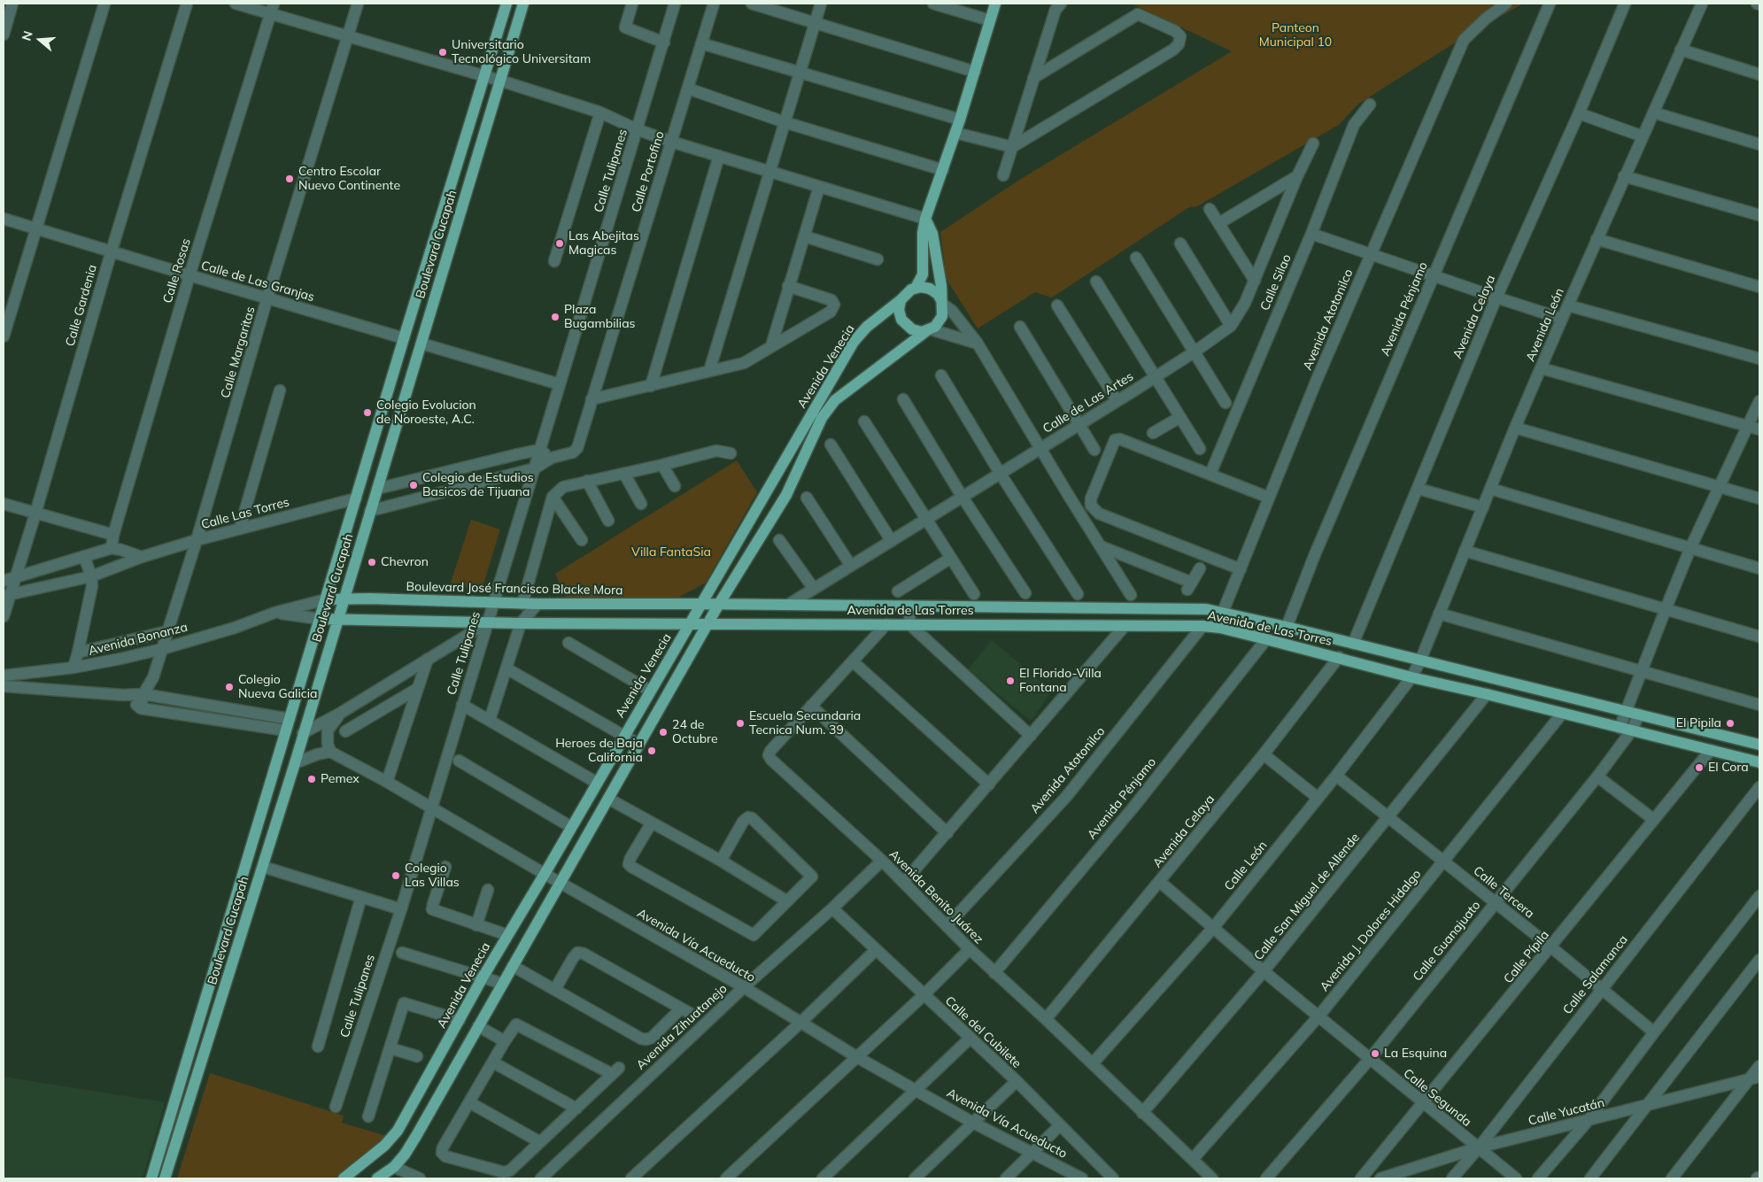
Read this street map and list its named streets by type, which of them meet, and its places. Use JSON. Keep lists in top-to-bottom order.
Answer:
{
  "streets": {
    "main road": [
      "Boulevard Cucapah",
      "Avenida Venecia",
      "Boulevard José Francisco Blacke Mora",
      "Avenida de Las Torres"
    ],
    "street": [
      "Calle Tulipanes",
      "Calle Portofino",
      "Calle Rosas",
      "Calle de Las Granjas",
      "Calle Silao",
      "Calle Gardenia",
      "Avenida Pénjamo",
      "Avenida Celaya",
      "Avenida Atotonilco",
      "Avenida León",
      "Calle Margaritas",
      "Calle de Las Artes",
      "Calle Las Torres",
      "Avenida Bonanza",
      "Calle León",
      "Calle Tercera",
      "Avenida Benito Juárez",
      "Calle San Miguel de Allende",
      "Avenida J. Dolores Hidalgo",
      "Calle Guanajuato",
      "Avenida Vía Acueducto",
      "Calle Pípila",
      "Calle Salamanca",
      "Avenida Zihuatanejo",
      "Calle del Cubilete",
      "Calle Segunda",
      "Calle Yucatán"
    ]
  },
  "crossings": [
    ["Calle Tulipanes", "Calle Portofino"],
    ["Calle Tulipanes", "Boulevard José Francisco Blacke Mora"],
    ["Calle Tulipanes", "Avenida Vía Acueducto"],
    ["Boulevard Cucapah", "Calle de Las Granjas"],
    ["Boulevard Cucapah", "Calle Las Torres"],
    ["Boulevard Cucapah", "Boulevard José Francisco Blacke Mora"],
    ["Boulevard Cucapah", "Avenida Bonanza"],
    ["Calle Rosas", "Calle de Las Granjas"],
    ["Calle de Las Granjas", "Calle Gardenia"],
    ["Calle de Las Granjas", "Calle Margaritas"],
    ["Calle Gardenia", "Calle Las Torres"],
    ["Avenida Pénjamo", "Avenida de Las Torres"],
    ["Avenida Pénjamo", "Avenida Benito Juárez"],
    ["Avenida Celaya", "Avenida de Las Torres"],
    ["Avenida Celaya", "Avenida Benito Juárez"],
    ["Avenida Celaya", "Calle Segunda"],
    ["Avenida Atotonilco", "Avenida de Las Torres"],
    ["Avenida Atotonilco", "Avenida Benito Juárez"],
    ["Avenida León", "Avenida de Las Torres"],
    ["Avenida León", "Calle León"],
    ["Calle Margaritas", "Calle Las Torres"],
    ["Calle Margaritas", "Avenida Bonanza"],
    ["Avenida Venecia", "Boulevard José Francisco Blacke Mora"],
    ["Avenida Venecia", "Avenida de Las Torres"],
    ["Avenida Venecia", "Avenida Vía Acueducto"],
    ["Calle de Las Artes", "Avenida de Las Torres"],
    ["Boulevard José Francisco Blacke Mora", "Avenida de Las Torres"],
    ["Boulevard José Francisco Blacke Mora", "Avenida Bonanza"],
    ["Avenida de Las Torres", "Calle León"],
    ["Avenida de Las Torres", "Avenida Benito Juárez"],
    ["Avenida de Las Torres", "Calle San Miguel de Allende"],
    ["Avenida de Las Torres", "Avenida J. Dolores Hidalgo"],
    ["Avenida de Las Torres", "Calle Guanajuato"],
    ["Avenida de Las Torres", "Calle Pípila"],
    ["Calle León", "Calle Tercera"],
    ["Calle León", "Avenida Benito Juárez"],
    ["Calle León", "Calle Segunda"],
    ["Calle Tercera", "Calle San Miguel de Allende"],
    ["Calle Tercera", "Avenida J. Dolores Hidalgo"],
    ["Calle Tercera", "Calle Guanajuato"],
    ["Calle Tercera", "Calle Pípila"],
    ["Calle Tercera", "Calle Salamanca"],
    ["Avenida Benito Juárez", "Calle San Miguel de Allende"],
    ["Avenida Benito Juárez", "Avenida J. Dolores Hidalgo"],
    ["Avenida Benito Juárez", "Avenida Zihuatanejo"],
    ["Calle San Miguel de Allende", "Calle Segunda"],
    ["Avenida J. Dolores Hidalgo", "Calle Segunda"],
    ["Calle Guanajuato", "Calle Segunda"],
    ["Avenida Vía Acueducto", "Avenida Zihuatanejo"],
    ["Calle Pípila", "Calle Segunda"],
    ["Calle Salamanca", "Calle Segunda"],
    ["Calle Salamanca", "Calle Yucatán"],
    ["Avenida Zihuatanejo", "Calle del Cubilete"],
    ["Calle Segunda", "Calle Yucatán"]
  ],
  "parks": ["Panteon Municipal 10", "Villa FantaSia"],
  "places": [
    "Universitario Tecnológico Universitam",
    "Centro Escolar Nuevo Continente",
    "Las Abejitas Magicas",
    "Plaza Bugambilias",
    "Colegio Evolucion de Noroeste, A.C.",
    "Colegio de Estudios Basicos de Tijuana",
    "Chevron",
    "El Florido-Villa Fontana",
    "Colegio Nueva Galicia",
    "Escuela Secundaria Tecnica Num. 39",
    "El Pipila",
    "24 de Octubre",
    "Heroes de Baja California",
    "El Cora",
    "Pemex",
    "Colegio Las Villas",
    "La Esquina"
  ],
  "north": "left"
}
